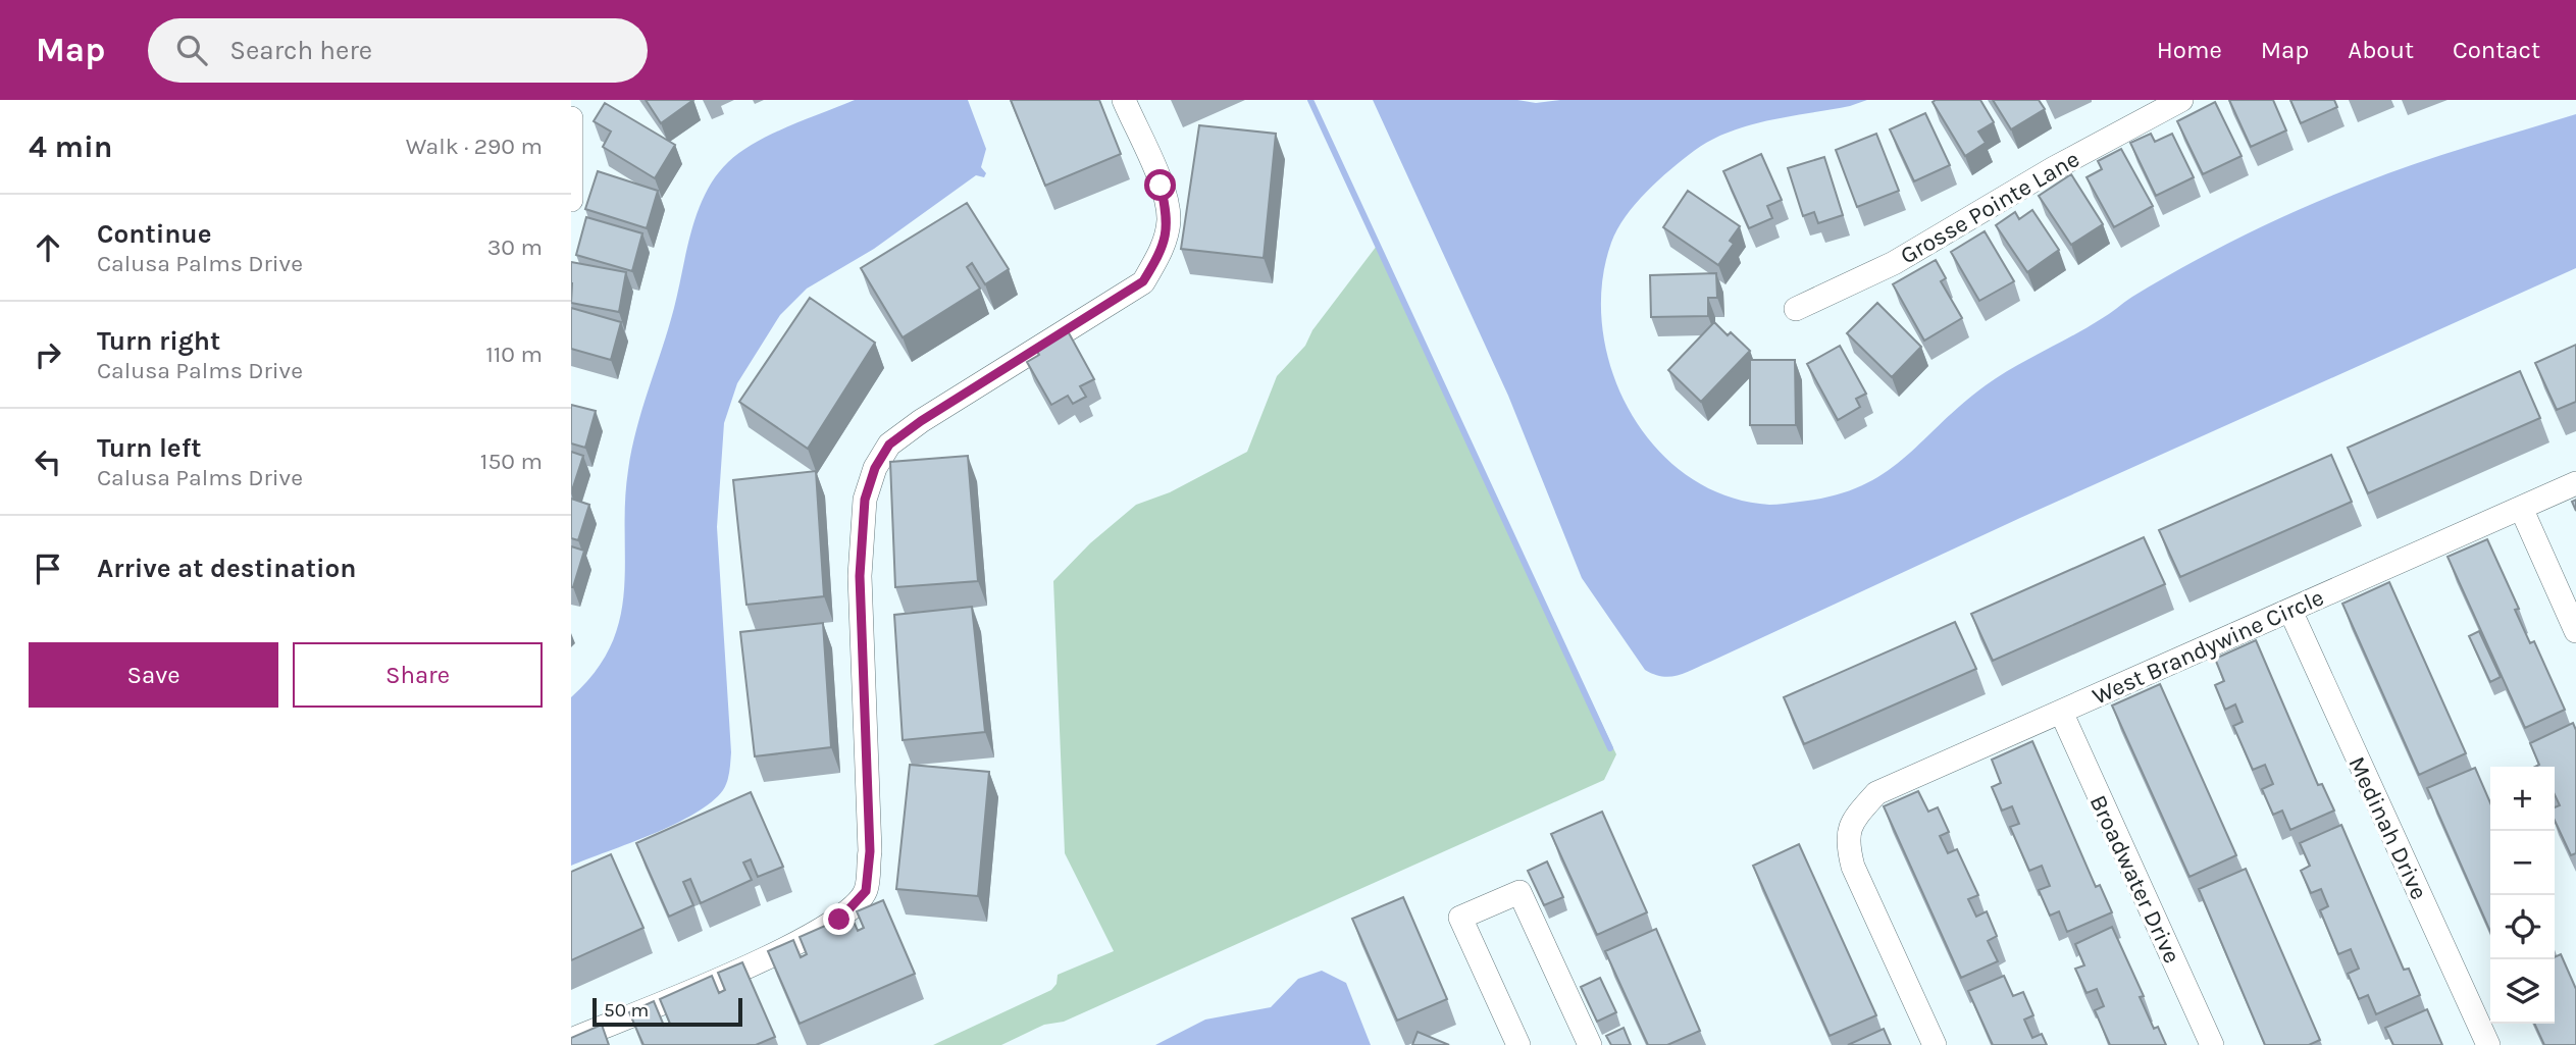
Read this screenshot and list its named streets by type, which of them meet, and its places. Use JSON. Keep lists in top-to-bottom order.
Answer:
{
  "streets": {
    "street": [
      "Grosse Pointe Lane",
      "West Brandywine Circle",
      "Medinah Drive",
      "Broadwater Drive"
    ]
  },
  "crossings": [
    ["West Brandywine Circle", "Medinah Drive"],
    ["West Brandywine Circle", "Broadwater Drive"]
  ],
  "scale_bar": "50 m",
  "page": {
    "header": "Map",
    "search": "Search here",
    "nav": [
      "Home",
      "Map",
      "About",
      "Contact"
    ],
    "heading": ["4 min", "Walk · 290 m"],
    "list": [
      ["Continue", "Calusa Palms Drive", "30 m"],
      ["Turn right", "Calusa Palms Drive", "110 m"],
      ["Turn left", "Calusa Palms Drive", "150 m"],
      "Arrive at destination"
    ],
    "buttons": ["Save", "Share"],
    "map_buttons": ["+", "−"],
    "scale": "50 m"
  }
}
